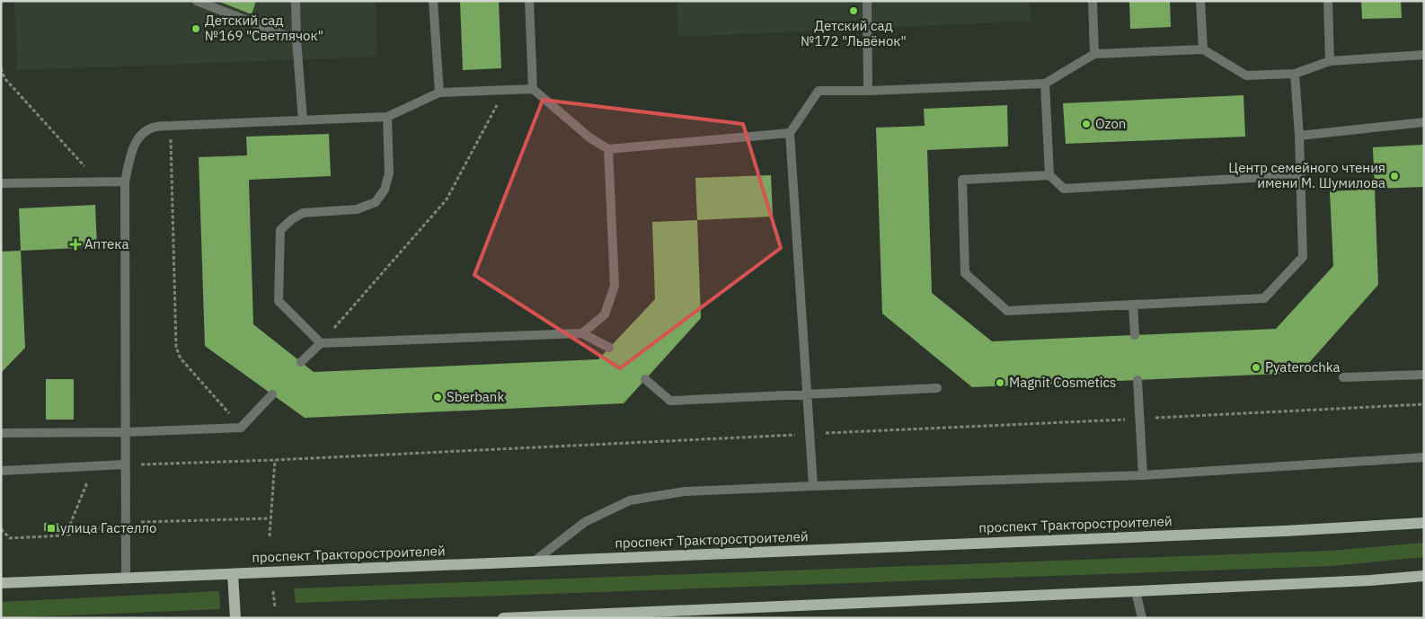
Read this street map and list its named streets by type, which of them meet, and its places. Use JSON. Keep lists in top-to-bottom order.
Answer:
{
  "streets": {
    "main road": ["проспект Тракторостроителей"]
  },
  "places": {
    "other": [
      "Детский сад №172 \"Львёнок\"",
      "Детский сад №169 \"Светлячок\"",
      "Ozon",
      "Центр семейного чтения имени М. Шумилова",
      "Pyaterochka",
      "Magnit Cosmetics",
      "Sberbank"
    ],
    "health": ["Аптека"],
    "transit": ["улица Гастелло"]
  }
}
